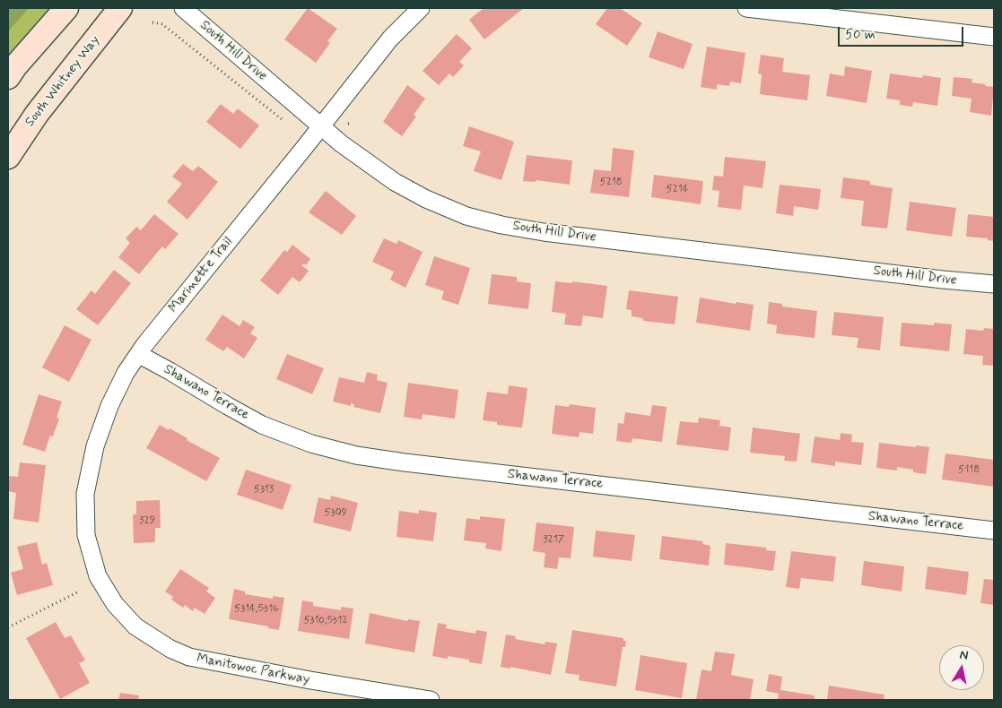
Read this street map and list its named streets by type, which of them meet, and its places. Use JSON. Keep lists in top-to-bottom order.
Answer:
{
  "streets": {
    "main road": ["South Whitney Way"],
    "street": [
      "South Hill Drive",
      "Marinette Trail",
      "Shawano Terrace",
      "Manitowoc Parkway"
    ]
  },
  "crossings": [
    ["South Hill Drive", "Marinette Trail"],
    ["Marinette Trail", "Shawano Terrace"],
    ["Marinette Trail", "Manitowoc Parkway"]
  ],
  "house_numbers": [
    "5218",
    "5214",
    "5118",
    "5313",
    "5309",
    "329",
    "3217",
    "5314,5316",
    "5310,5312"
  ],
  "scale_bar": "50 m",
  "north": "top"
}
